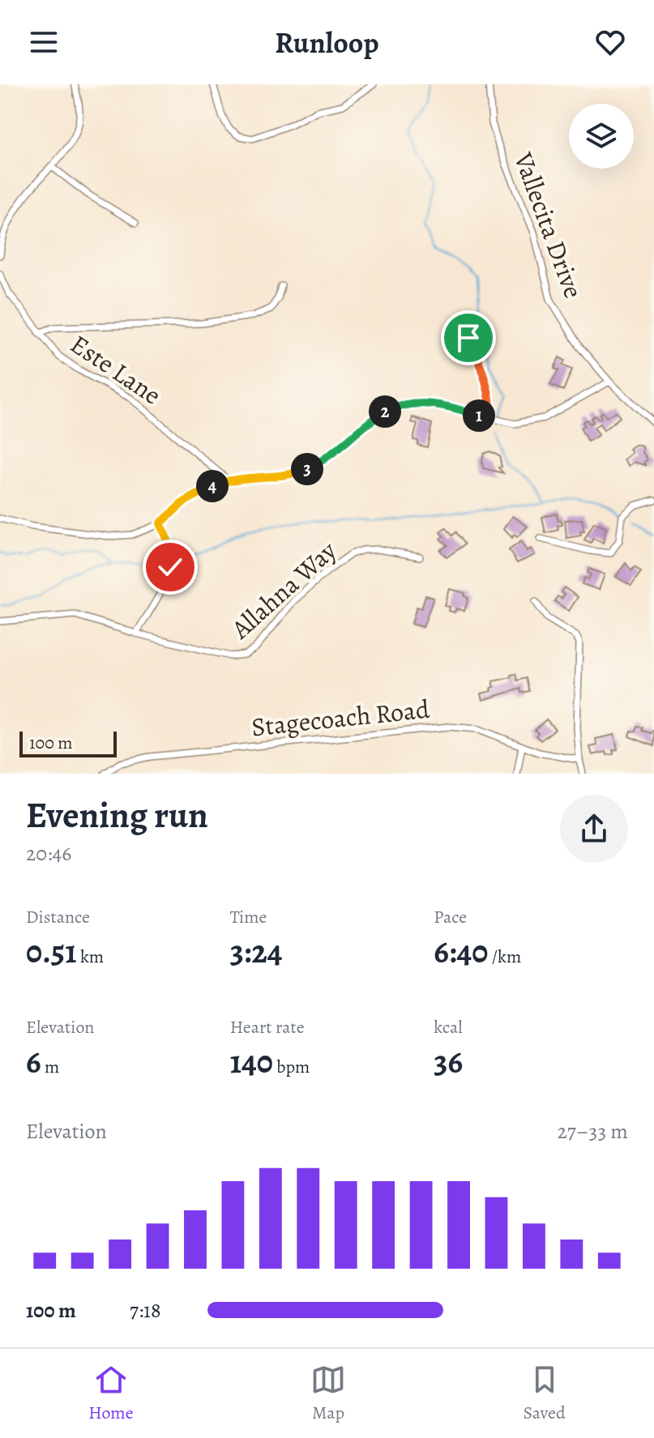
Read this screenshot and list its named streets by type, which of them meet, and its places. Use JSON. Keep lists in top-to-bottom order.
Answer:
{
  "streets": {
    "street": [
      "Vallecita Drive",
      "Este Lane",
      "Allahna Way",
      "Stagecoach Road"
    ]
  },
  "scale_bar": "100 m",
  "page": {
    "header": "Runloop",
    "pins": [
      "2",
      "1",
      "3",
      "4"
    ],
    "scale": "100 m",
    "heading": ["Evening run", "20:46"],
    "stats": [
      ["Distance", "0.51 km"],
      ["Time", "3:24"],
      ["Pace", "6:40 /km"],
      ["Elevation", "6 m"],
      ["Heart rate", "140 bpm"],
      ["kcal", "36"]
    ],
    "chart": ["Elevation", "27–33 m"],
    "list": [
      {
        "name": "100 m",
        "note": "7:18"
      }
    ],
    "tabs": ["Home", "Map", "Saved"]
  }
}
